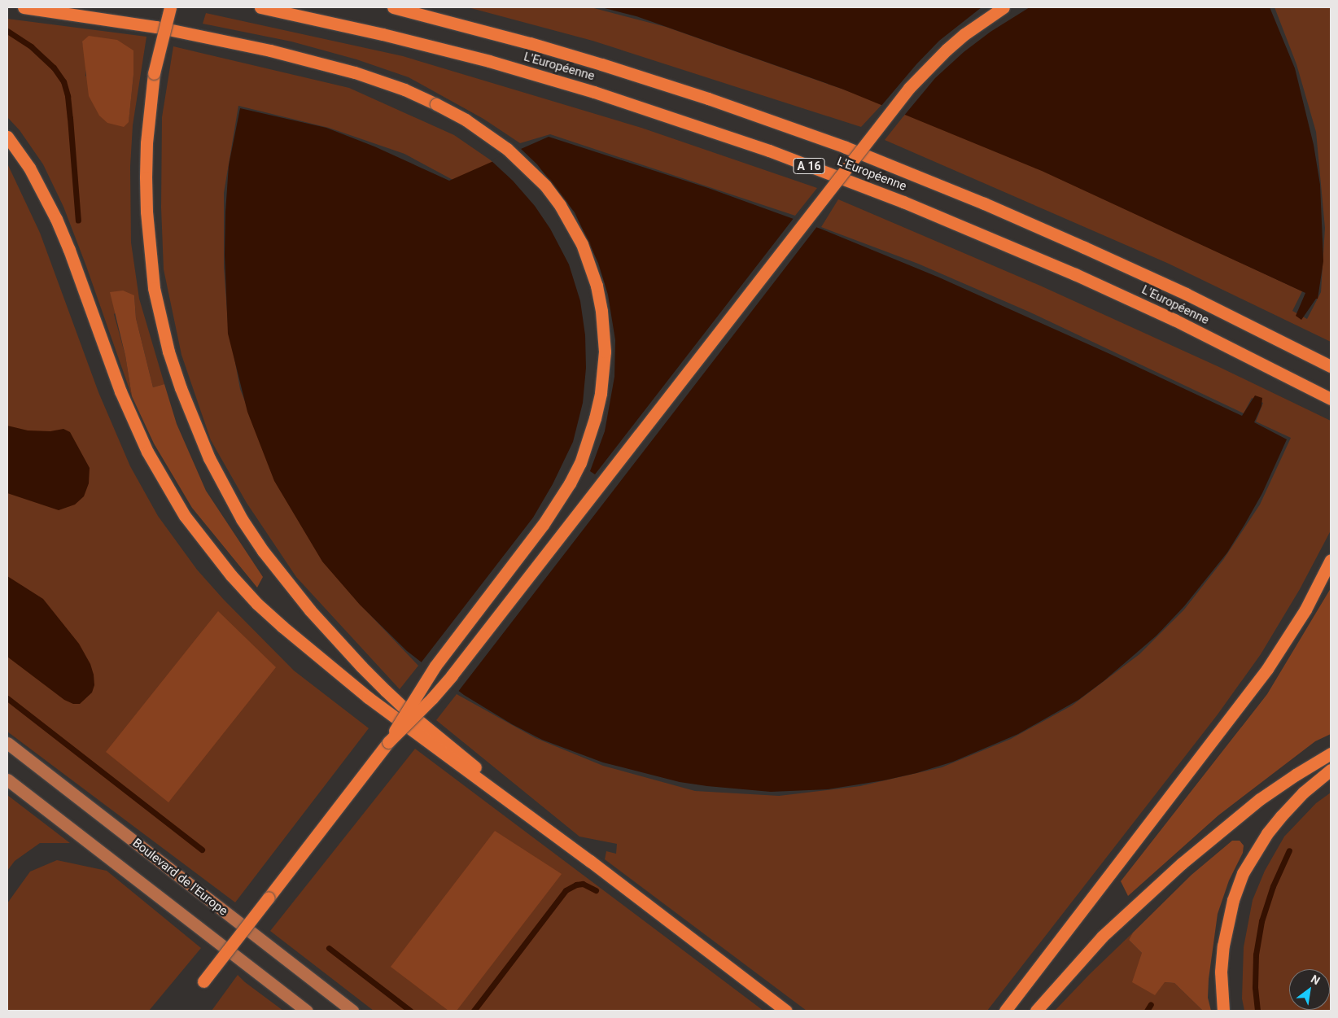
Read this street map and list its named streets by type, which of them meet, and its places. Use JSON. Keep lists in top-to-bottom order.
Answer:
{
  "streets": {
    "highway": ["L'Européenne", "A 16"],
    "main road": ["Boulevard de l'Europe"]
  },
  "north": "top right"
}
